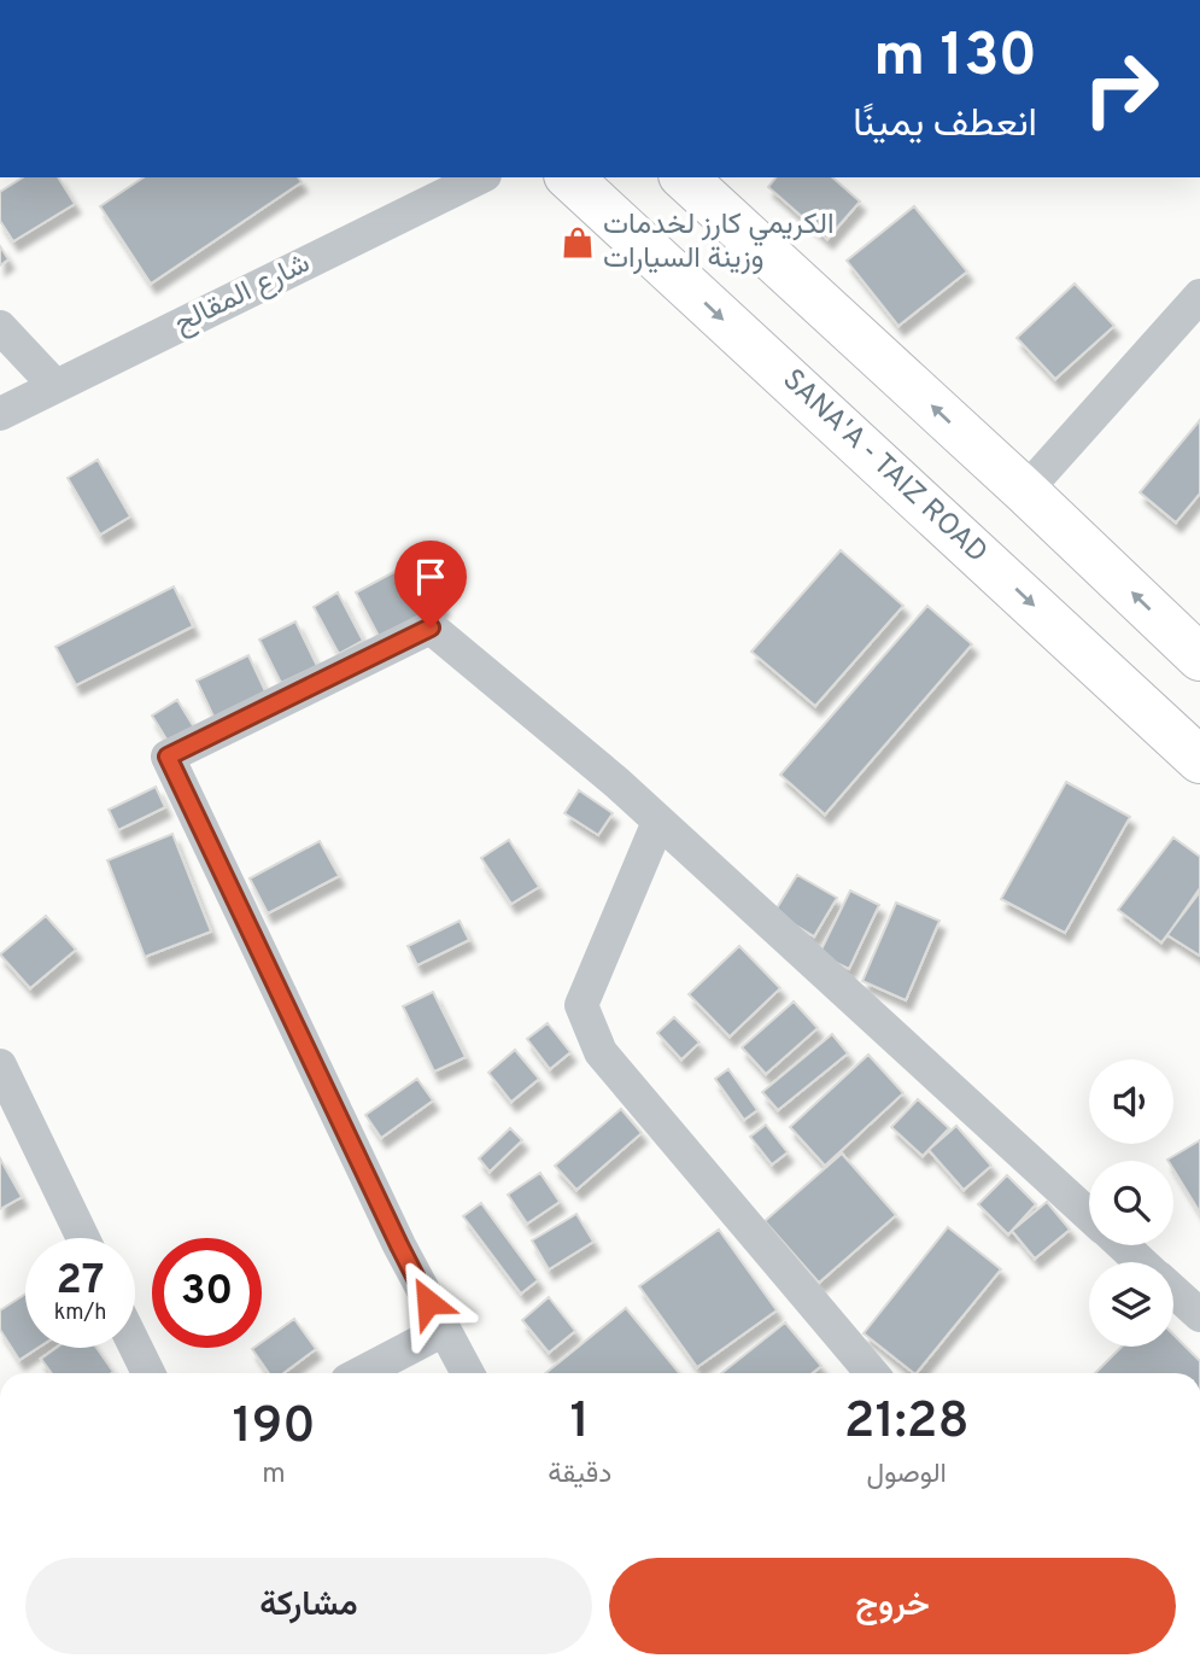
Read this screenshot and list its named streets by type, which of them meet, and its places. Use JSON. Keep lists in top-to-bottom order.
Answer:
{
  "streets": {
    "highway": ["SANA'A - TAIZ ROAD"],
    "street": ["شارع المقالح"]
  },
  "places": {
    "shop": ["الكريمي كارز لخدمات وزينة السيارات"]
  },
  "page": {
    "turn": ["130 m", "انعطف يمينًا"],
    "speed": "27 km/h",
    "limit": "30",
    "eta": [
      "21:28",
      "الوصول",
      "1",
      "دقيقة",
      "190",
      "m"
    ],
    "buttons": ["خروج", "مشاركة"]
  }
}
